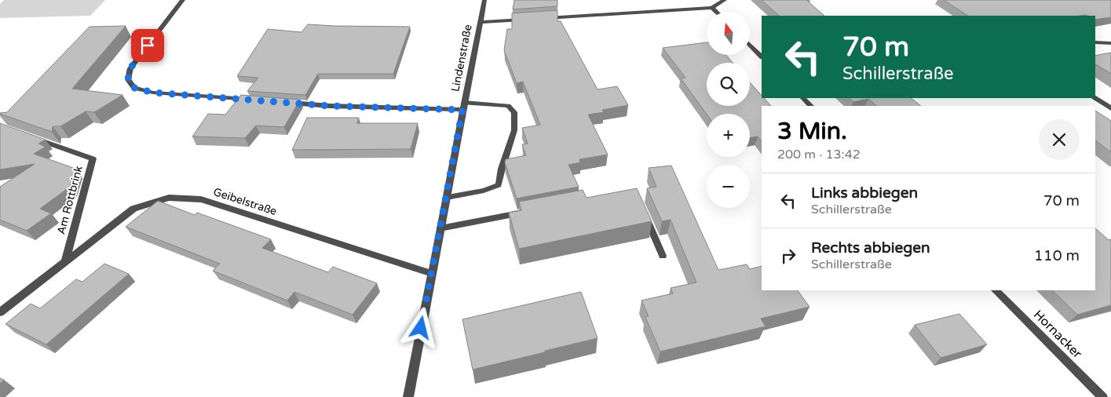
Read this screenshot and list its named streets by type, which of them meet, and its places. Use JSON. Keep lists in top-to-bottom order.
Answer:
{
  "streets": {
    "street": [
      "Lindenstraße",
      "Am Rottbrink",
      "Geibelstraße",
      "Hornacker"
    ]
  },
  "crossings": [
    ["Lindenstraße", "Geibelstraße"],
    ["Am Rottbrink", "Geibelstraße"]
  ],
  "north": "top",
  "page": {
    "map_buttons": ["+", "−"],
    "turn": ["70 m", "Schillerstraße"],
    "heading": ["3 Min.", "200 m · 13:42"],
    "list": [
      {
        "name": "Links abbiegen",
        "note": "Schillerstraße",
        "value": "70 m"
      },
      {
        "name": "Rechts abbiegen",
        "note": "Schillerstraße",
        "value": "110 m"
      }
    ]
  }
}
